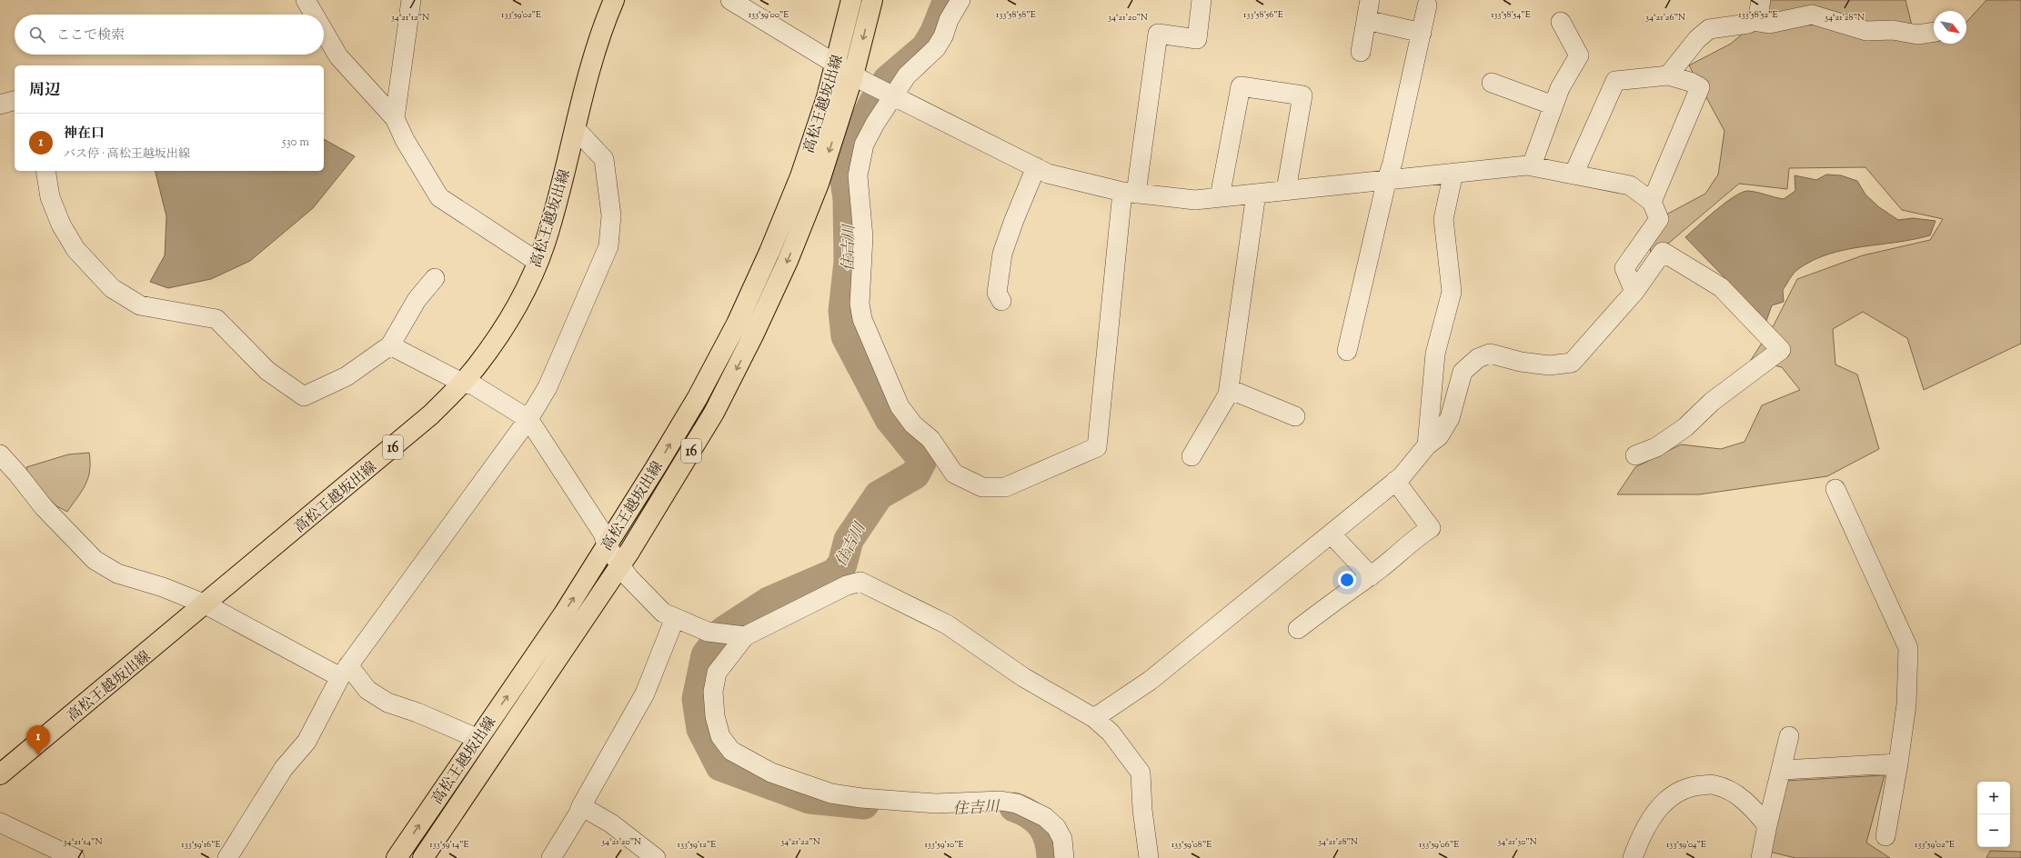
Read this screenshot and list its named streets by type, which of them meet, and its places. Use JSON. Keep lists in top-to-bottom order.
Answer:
{
  "streets": {
    "main road": ["高松王越坂出線", "16"]
  },
  "water": ["住吉川"],
  "north": "bottom right",
  "page": {
    "search": "ここで検索",
    "heading": "周辺",
    "list": [
      {
        "mark": "1",
        "name": "神在口",
        "note": "バス停 · 高松王越坂出線",
        "value": "530 m"
      }
    ],
    "pins": "1",
    "map_buttons": ["+", "−"]
  },
  "coordinates": [
    "133°59'02\"E",
    "133°59'00\"E",
    "133°58'58\"E",
    "133°58'56\"E",
    "133°58'54\"E",
    "133°58'52\"E",
    "34°21'12\"N",
    "34°21'20\"N",
    "34°21'26\"N",
    "34°21'28\"N",
    "34°21'14\"N",
    "34°21'22\"N",
    "34°21'30\"N",
    "133°59'16\"E",
    "133°59'14\"E",
    "133°59'12\"E",
    "133°59'10\"E",
    "133°59'08\"E",
    "133°59'06\"E",
    "133°59'04\"E"
  ]
}
